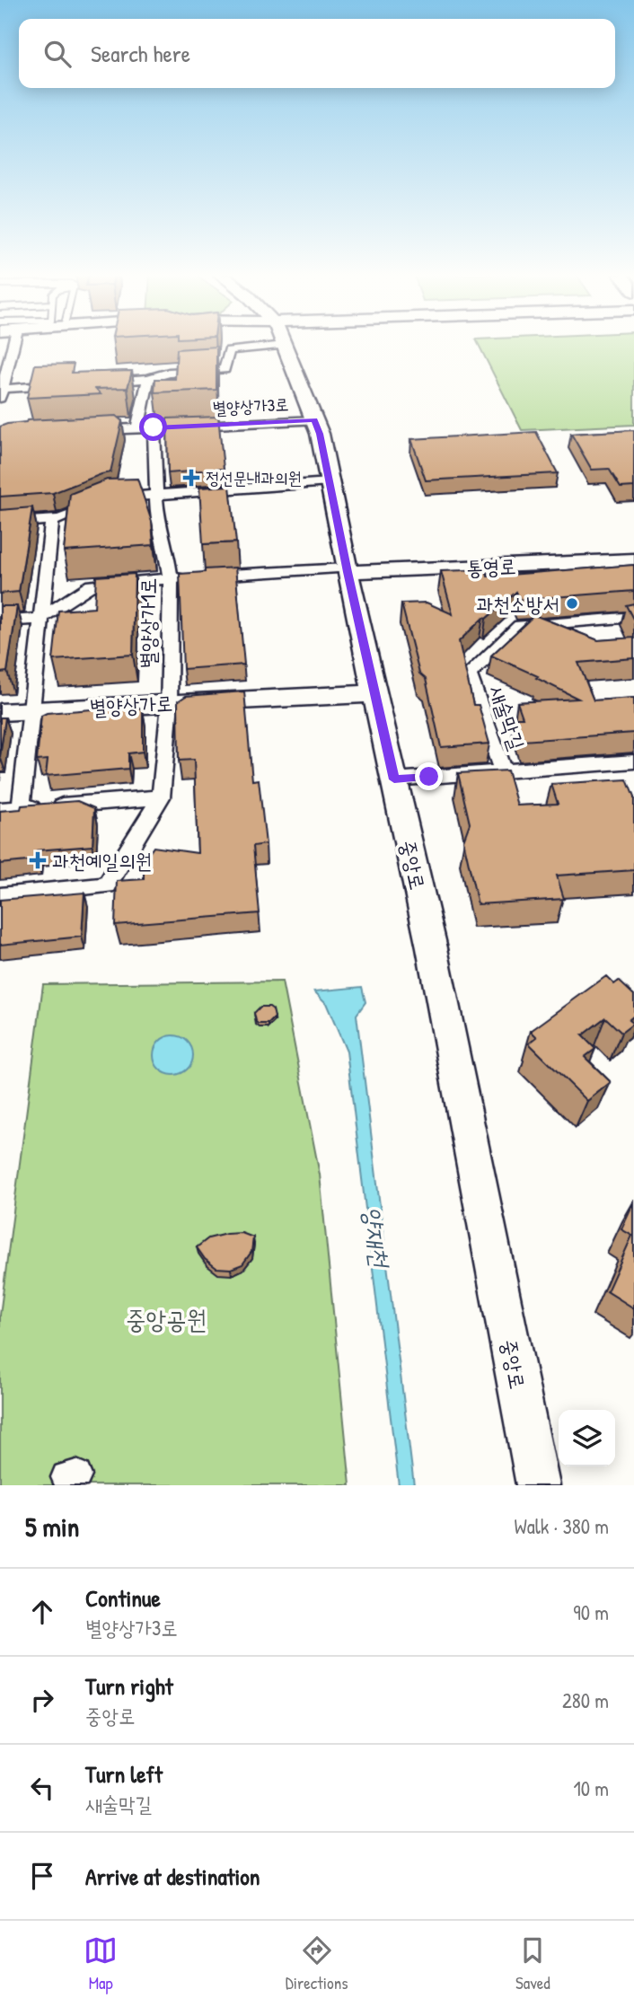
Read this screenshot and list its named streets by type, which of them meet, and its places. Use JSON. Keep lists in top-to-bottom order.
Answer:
{
  "streets": {
    "street": [
      "별양상가3로",
      "통영로",
      "별양상가1로",
      "별양상가로",
      "새술막길",
      "중앙로"
    ]
  },
  "crossings": [
    ["별양상가3로", "별양상가1로"],
    ["별양상가3로", "중앙로"],
    ["통영로", "중앙로"],
    ["별양상가1로", "별양상가로"],
    ["별양상가로", "중앙로"],
    ["새술막길", "중앙로"]
  ],
  "water": ["양재천"],
  "parks": ["중앙공원"],
  "places": {
    "health": ["정선문내과의원", "과천예일의원"],
    "other": ["과천소방서"]
  },
  "page": {
    "search": "Search here",
    "heading": ["5 min", "Walk · 380 m"],
    "list": [
      ["Continue", "별양상가3로", "90 m"],
      ["Turn right", "중앙로", "280 m"],
      ["Turn left", "새술막길", "10 m"],
      "Arrive at destination"
    ],
    "nav": ["Map", "Directions", "Saved"]
  }
}
